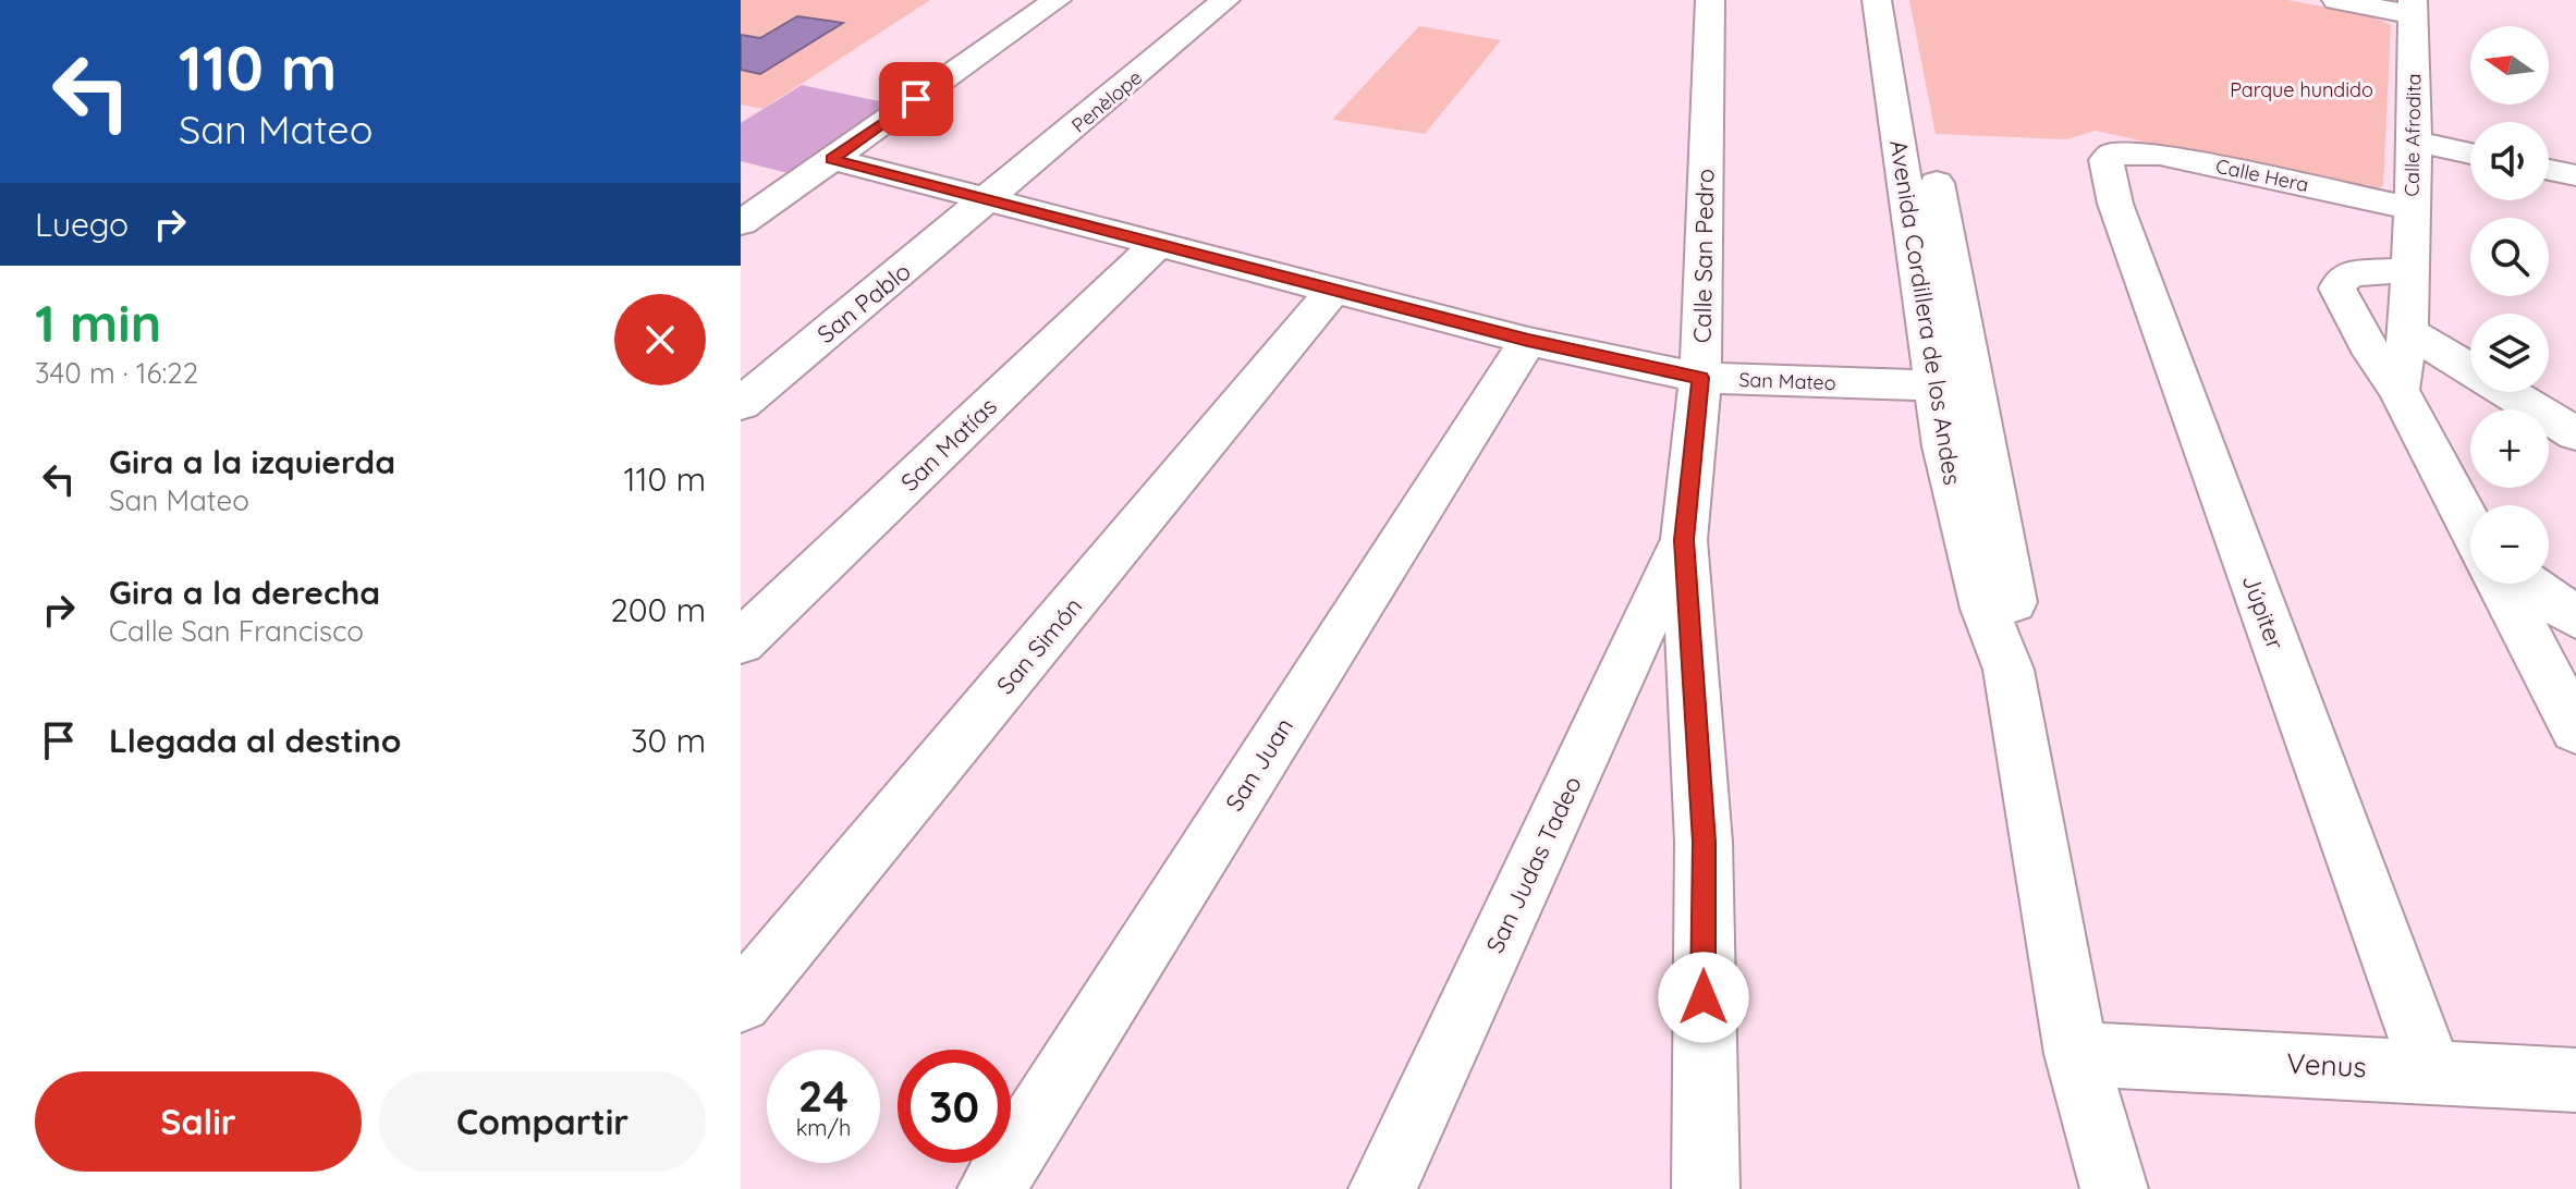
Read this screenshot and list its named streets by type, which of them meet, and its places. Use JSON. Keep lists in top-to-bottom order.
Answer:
{
  "streets": {
    "street": [
      "Penèlope",
      "Calle Afrodita",
      "Calle Hera",
      "Calle San Pedro",
      "San Pablo",
      "Avenida Cordillera de los Andes",
      "San Mateo",
      "San Matías",
      "Júpiter",
      "San Simón",
      "San Juan",
      "San Judas Tadeo",
      "Venus"
    ]
  },
  "crossings": [
    ["Penèlope", "San Pablo"],
    ["Penèlope", "San Mateo"],
    ["Calle Afrodita", "Calle Hera"],
    ["Calle Hera", "Júpiter"],
    ["Calle San Pedro", "San Mateo"],
    ["Calle San Pedro", "San Judas Tadeo"],
    ["San Pablo", "San Mateo"],
    ["Avenida Cordillera de los Andes", "San Mateo"],
    ["Avenida Cordillera de los Andes", "Venus"],
    ["San Mateo", "San Matías"],
    ["San Mateo", "San Simón"],
    ["San Mateo", "San Juan"],
    ["Júpiter", "Venus"]
  ],
  "parks": ["Parque hundido"],
  "north": "left",
  "page": {
    "turn": ["110 m", "San Mateo"],
    "map_buttons": ["+", "−"],
    "then": "Luego",
    "heading": ["1 min", "340 m · 16:22"],
    "list": [
      {
        "name": "Gira a la izquierda",
        "note": "San Mateo",
        "value": "110 m"
      },
      {
        "name": "Gira a la derecha",
        "note": "Calle San Francisco",
        "value": "200 m"
      },
      {
        "name": "Llegada al destino",
        "value": "30 m"
      }
    ],
    "speed": "24 km/h",
    "limit": "30",
    "buttons": ["Salir", "Compartir"]
  }
}
